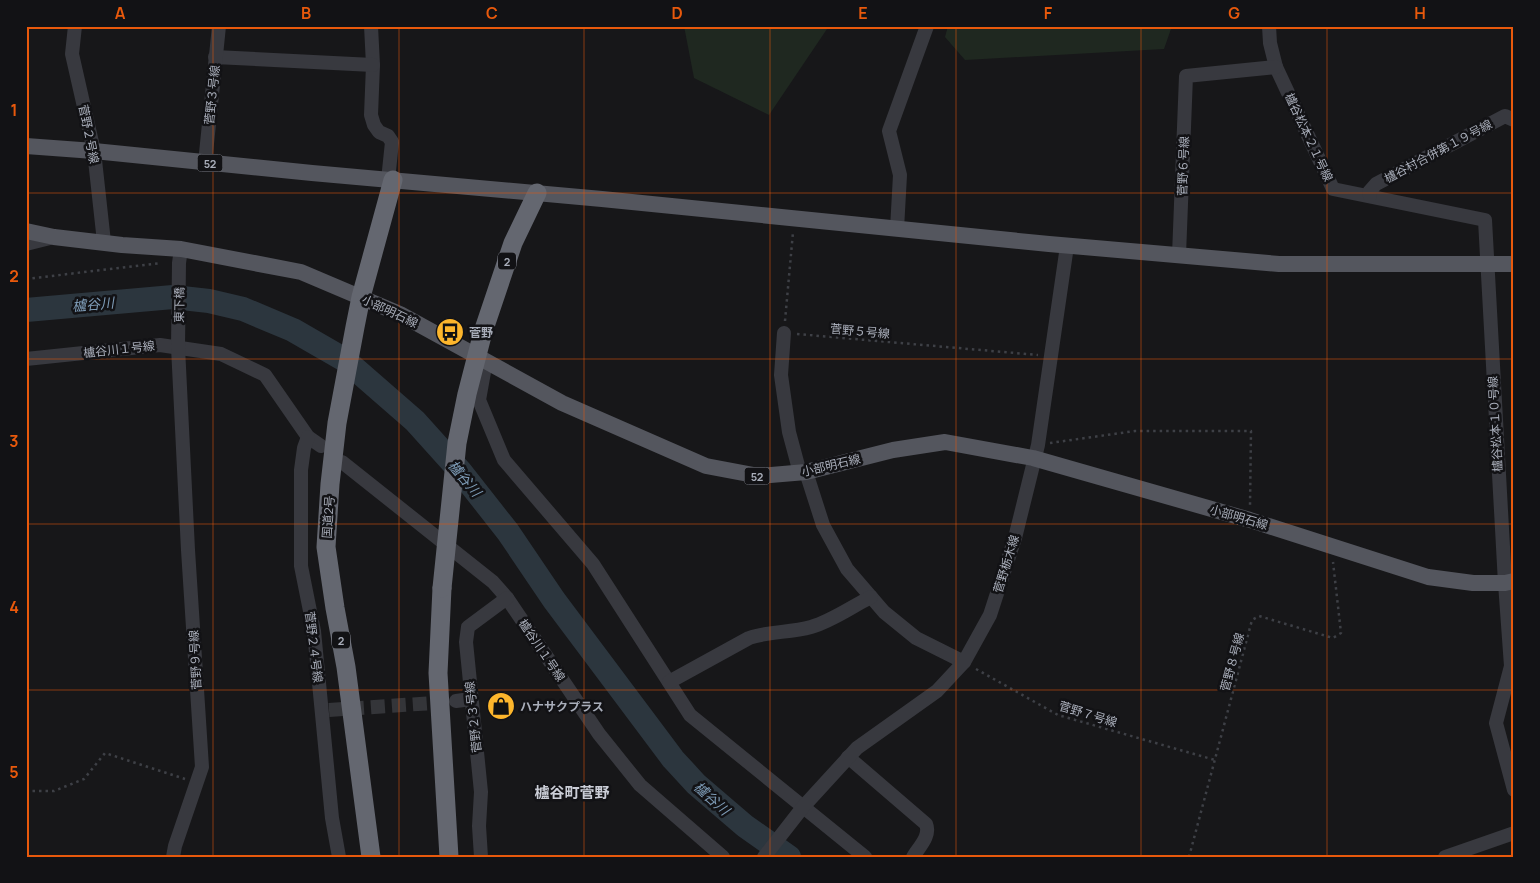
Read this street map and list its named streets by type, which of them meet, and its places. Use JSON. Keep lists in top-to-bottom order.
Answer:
{
  "streets": {
    "highway": ["2", "国道2号"],
    "main road": ["52", "小部明石線"],
    "street": [
      "菅野３号線",
      "菅野２号線",
      "櫨谷松本２１号線",
      "櫨谷村合併第１９号線",
      "菅野６号線",
      "東下橋",
      "櫨谷川１号線",
      "櫨谷松本１０号線",
      "菅野栃木線",
      "菅野２４号線",
      "菅野９号線",
      "菅野２３号線"
    ],
    "path": ["菅野５号線", "菅野８号線", "菅野７号線"]
  },
  "crossings": [
    ["菅野３号線", "52"],
    ["菅野２号線", "52"],
    ["菅野２号線", "小部明石線"],
    ["櫨谷松本２１号線", "櫨谷村合併第１９号線"],
    ["櫨谷松本２１号線", "52"],
    ["櫨谷松本２１号線", "菅野６号線"],
    ["櫨谷松本２１号線", "櫨谷松本１０号線"],
    ["52", "菅野６号線"],
    ["52", "2"],
    ["52", "櫨谷松本１０号線"],
    ["52", "国道2号"],
    ["52", "菅野栃木線"],
    ["東下橋", "小部明石線"],
    ["東下橋", "櫨谷川１号線"],
    ["東下橋", "菅野９号線"],
    ["小部明石線", "櫨谷松本１０号線"],
    ["小部明石線", "国道2号"],
    ["小部明石線", "菅野栃木線"],
    ["小部明石線", "菅野８号線"],
    ["菅野５号線", "菅野栃木線"],
    ["櫨谷川１号線", "菅野２４号線"],
    ["櫨谷川１号線", "菅野９号線"],
    ["櫨谷川１号線", "菅野２３号線"],
    ["菅野栃木線", "菅野７号線"],
    ["菅野８号線", "菅野７号線"]
  ],
  "districts": ["櫨谷町菅野"],
  "water": ["櫨谷川"],
  "places": {
    "bus stop": ["菅野"],
    "shop": ["ハナサクプラス"]
  },
  "grid": {
    "columns": [
      "A",
      "B",
      "C",
      "D",
      "E",
      "F",
      "G",
      "H"
    ],
    "rows": [
      "1",
      "2",
      "3",
      "4",
      "5"
    ]
  }
}
